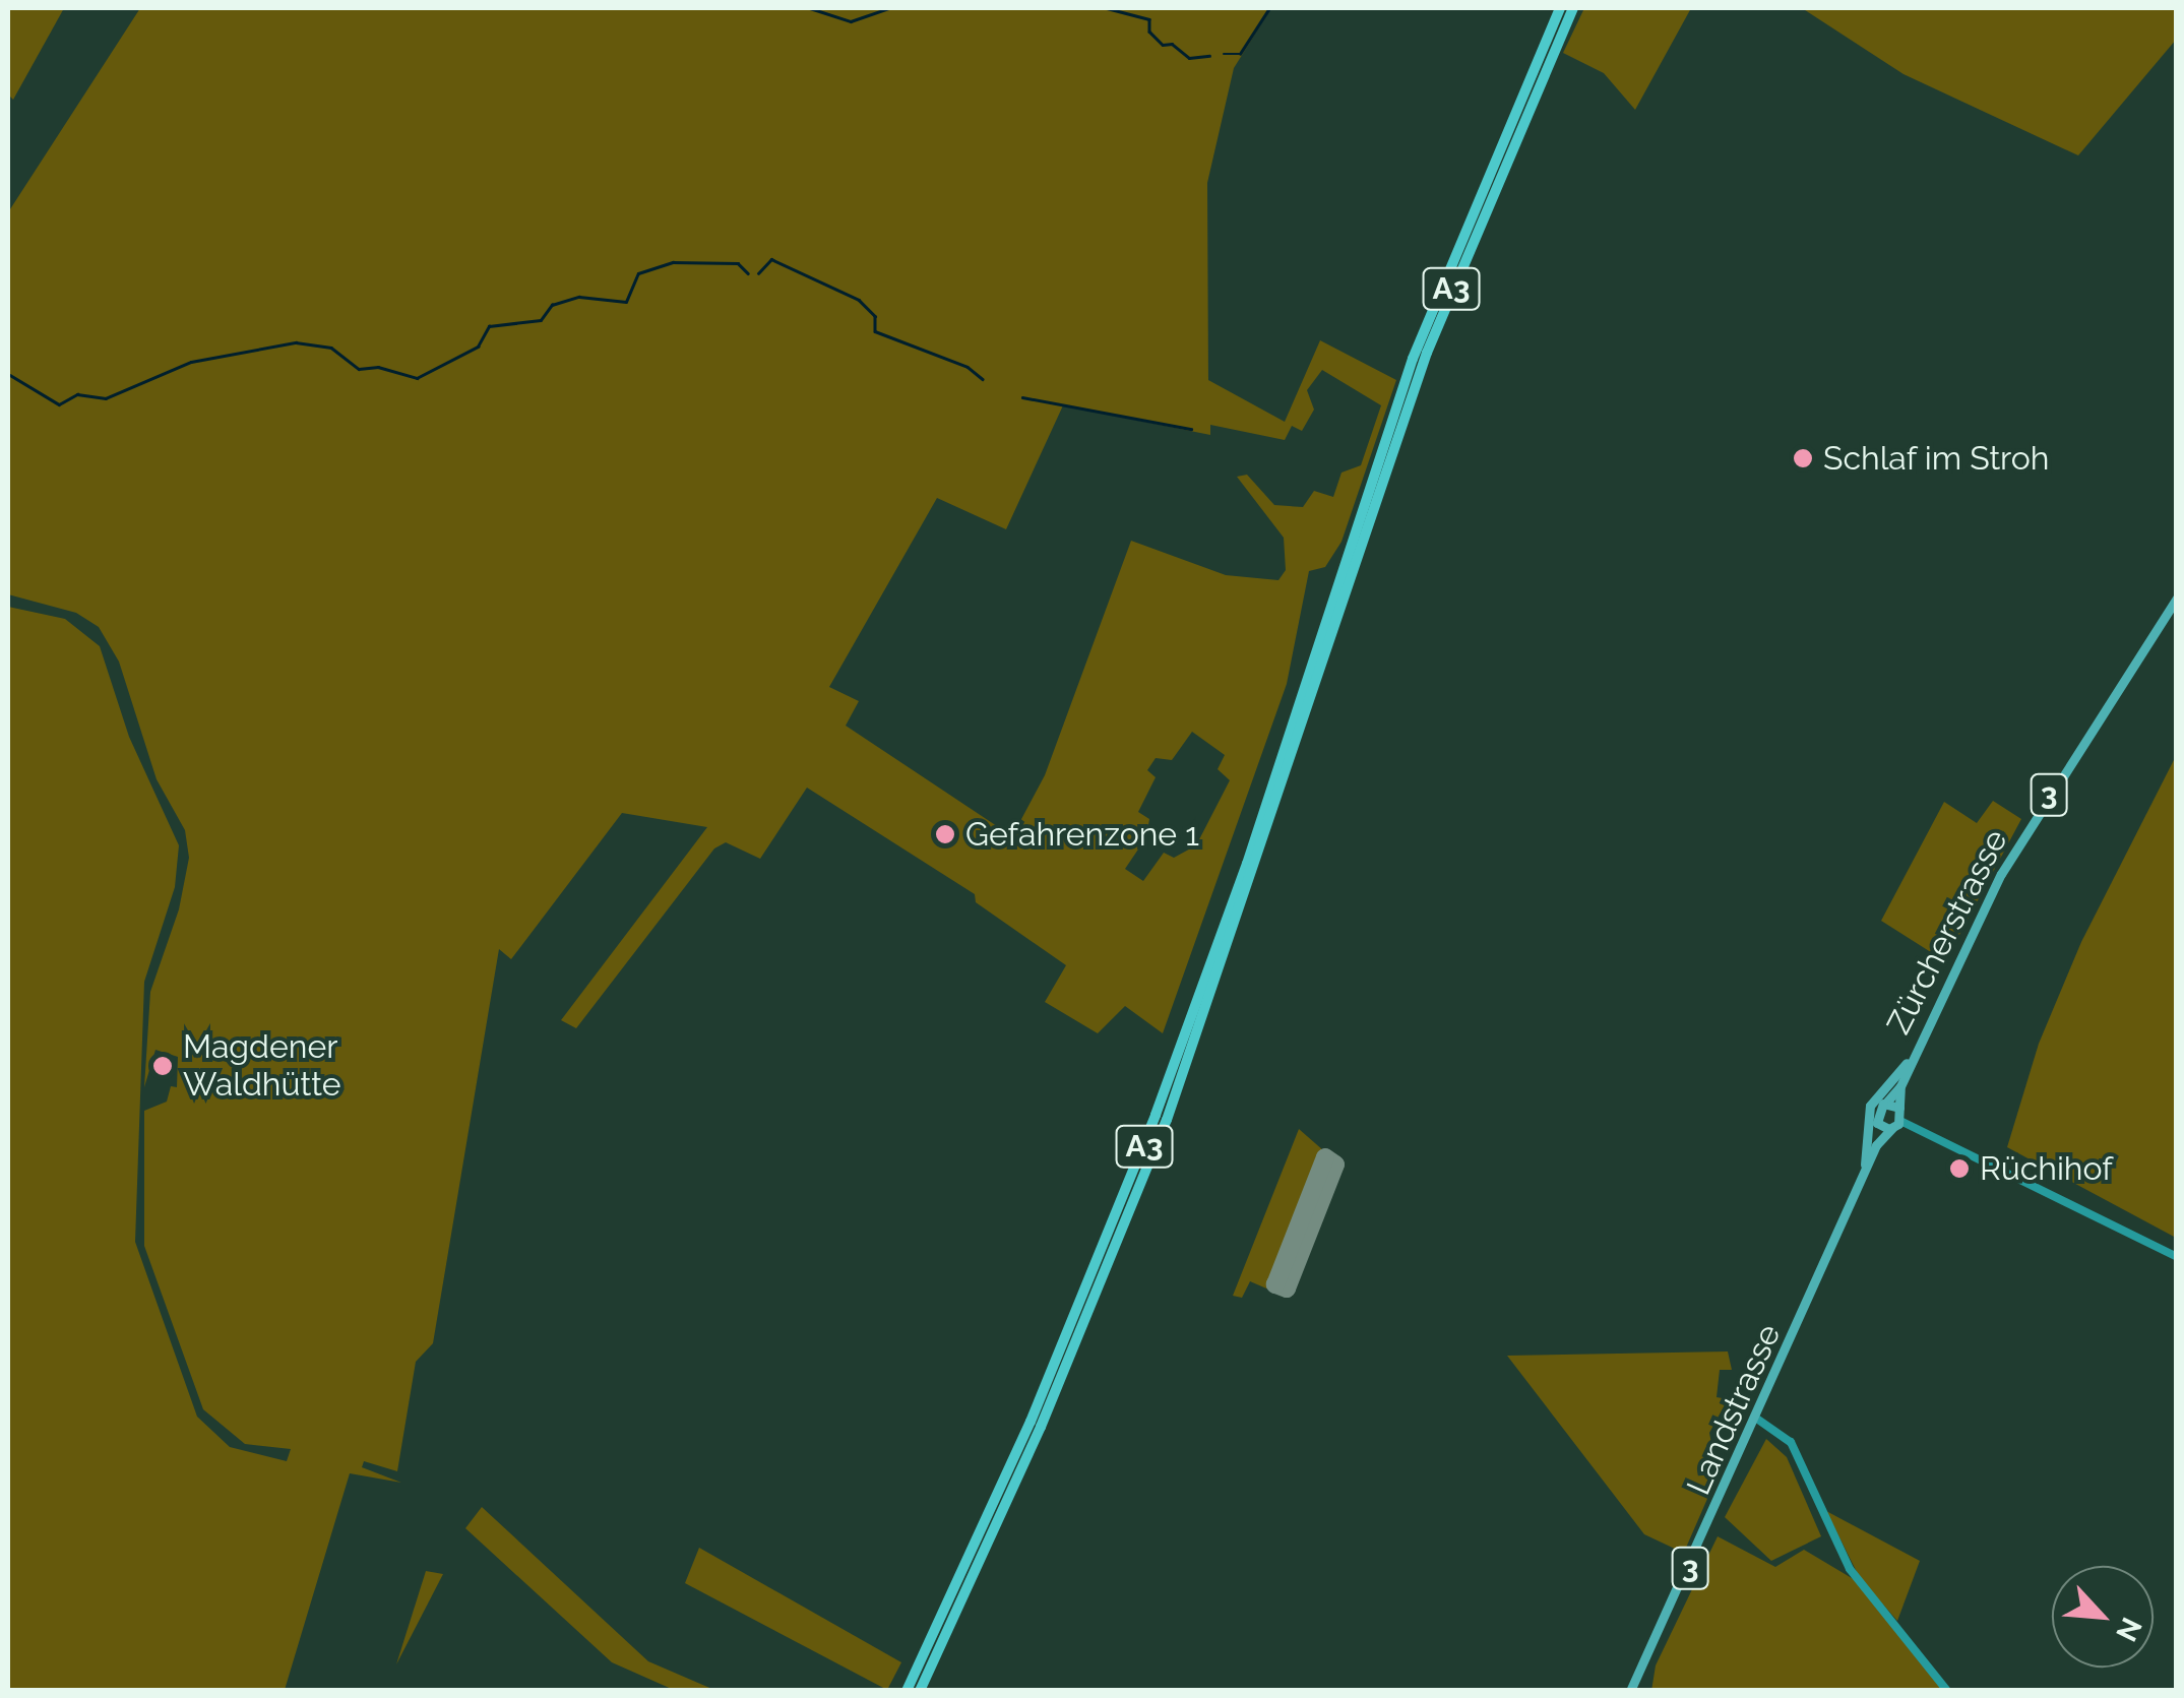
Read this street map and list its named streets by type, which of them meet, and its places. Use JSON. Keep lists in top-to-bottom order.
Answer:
{
  "streets": {
    "highway": ["A3"],
    "main road": ["3", "Zürcherstrasse", "Landstrasse"]
  },
  "crossings": [
    ["Zürcherstrasse", "Landstrasse"]
  ],
  "places": [
    "Schlaf im Stroh",
    "Gefahrenzone 1",
    "Magdener Waldhütte",
    "Rüchihof"
  ],
  "north": "bottom right"
}
